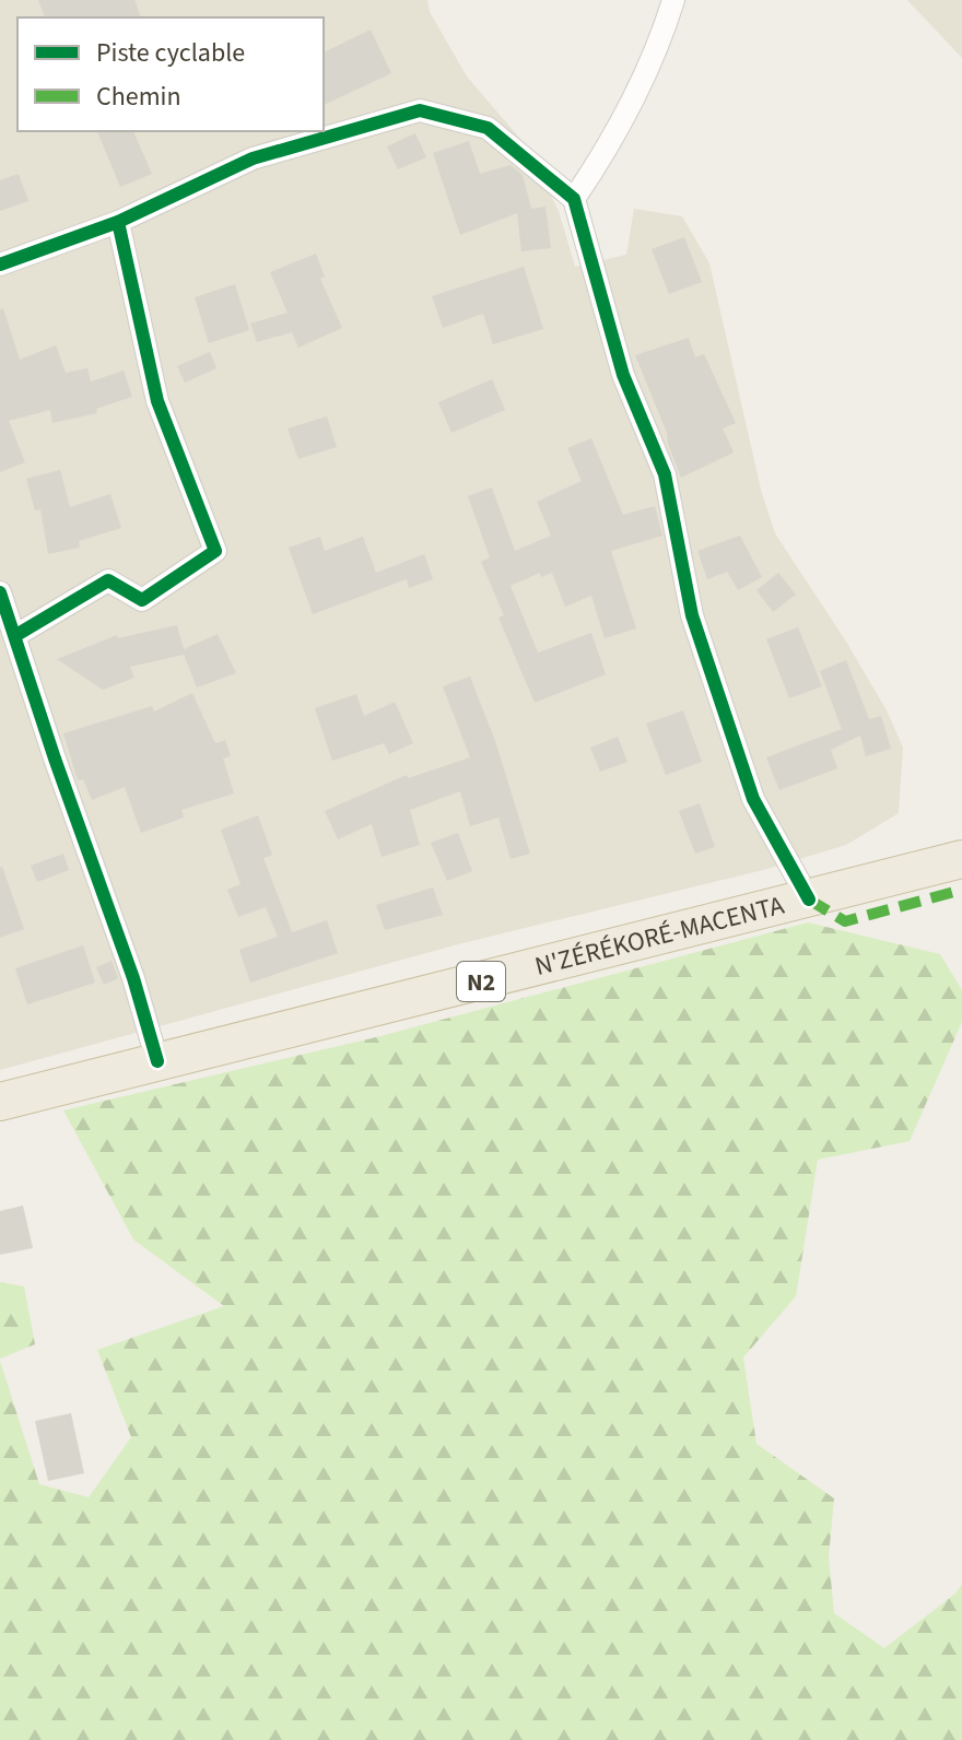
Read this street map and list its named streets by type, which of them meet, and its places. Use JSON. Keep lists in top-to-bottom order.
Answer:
{
  "streets": {
    "highway": ["N'ZÉRÉKORÉ-MACENTA", "N2"]
  },
  "legend": ["Piste cyclable", "Chemin"]
}
